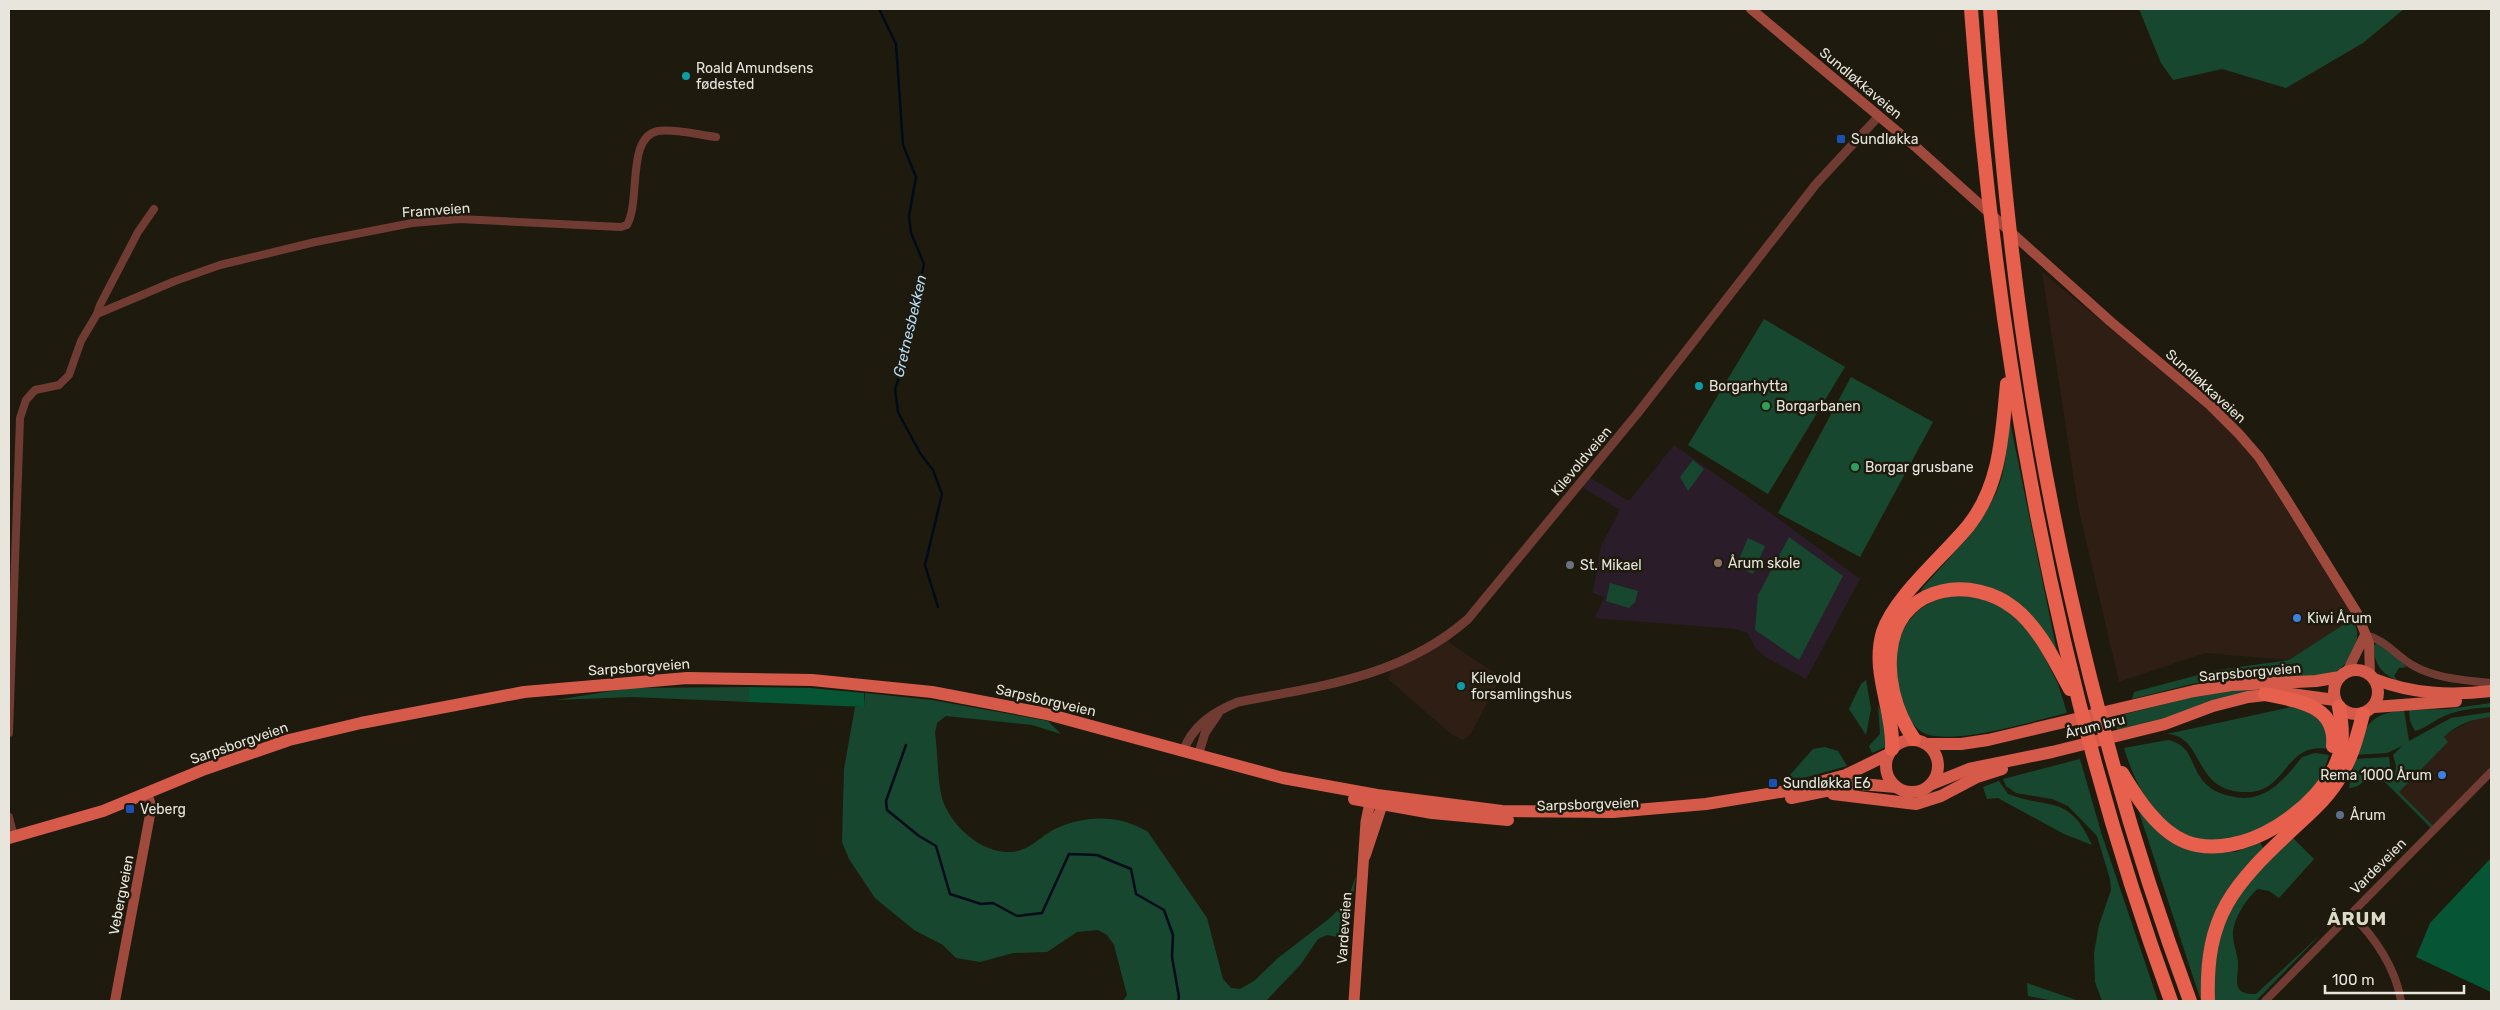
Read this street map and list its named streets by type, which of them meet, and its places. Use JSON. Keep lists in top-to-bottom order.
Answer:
{
  "streets": {
    "highway": ["Sarpsborgveien", "Årum bru"],
    "main road": ["Sundløkkaveien", "Vardeveien", "Vebergveien"],
    "street": ["Framveien", "Kilevoldveien"]
  },
  "crossings": [
    ["Sundløkkaveien", "Kilevoldveien"],
    ["Sundløkkaveien", "Sarpsborgveien"],
    ["Kilevoldveien", "Sarpsborgveien"],
    ["Sarpsborgveien", "Årum bru"],
    ["Sarpsborgveien", "Vardeveien"],
    ["Sarpsborgveien", "Vebergveien"]
  ],
  "districts": ["ÅRUM"],
  "water": ["Gretnesbekken"],
  "places": {
    "other": [
      "Roald Amundsens fødested",
      "Borgarhytta",
      "Borgarbanen",
      "Borgar grusbane",
      "Årum skole",
      "St. Mikael",
      "Kiwi Årum",
      "Kilevold forsamlingshus",
      "Rema 1000 Årum",
      "Årum"
    ],
    "transit": ["Sundløkka", "Sundløkka E6", "Veberg"]
  },
  "scale_bar": "100 m"
}
